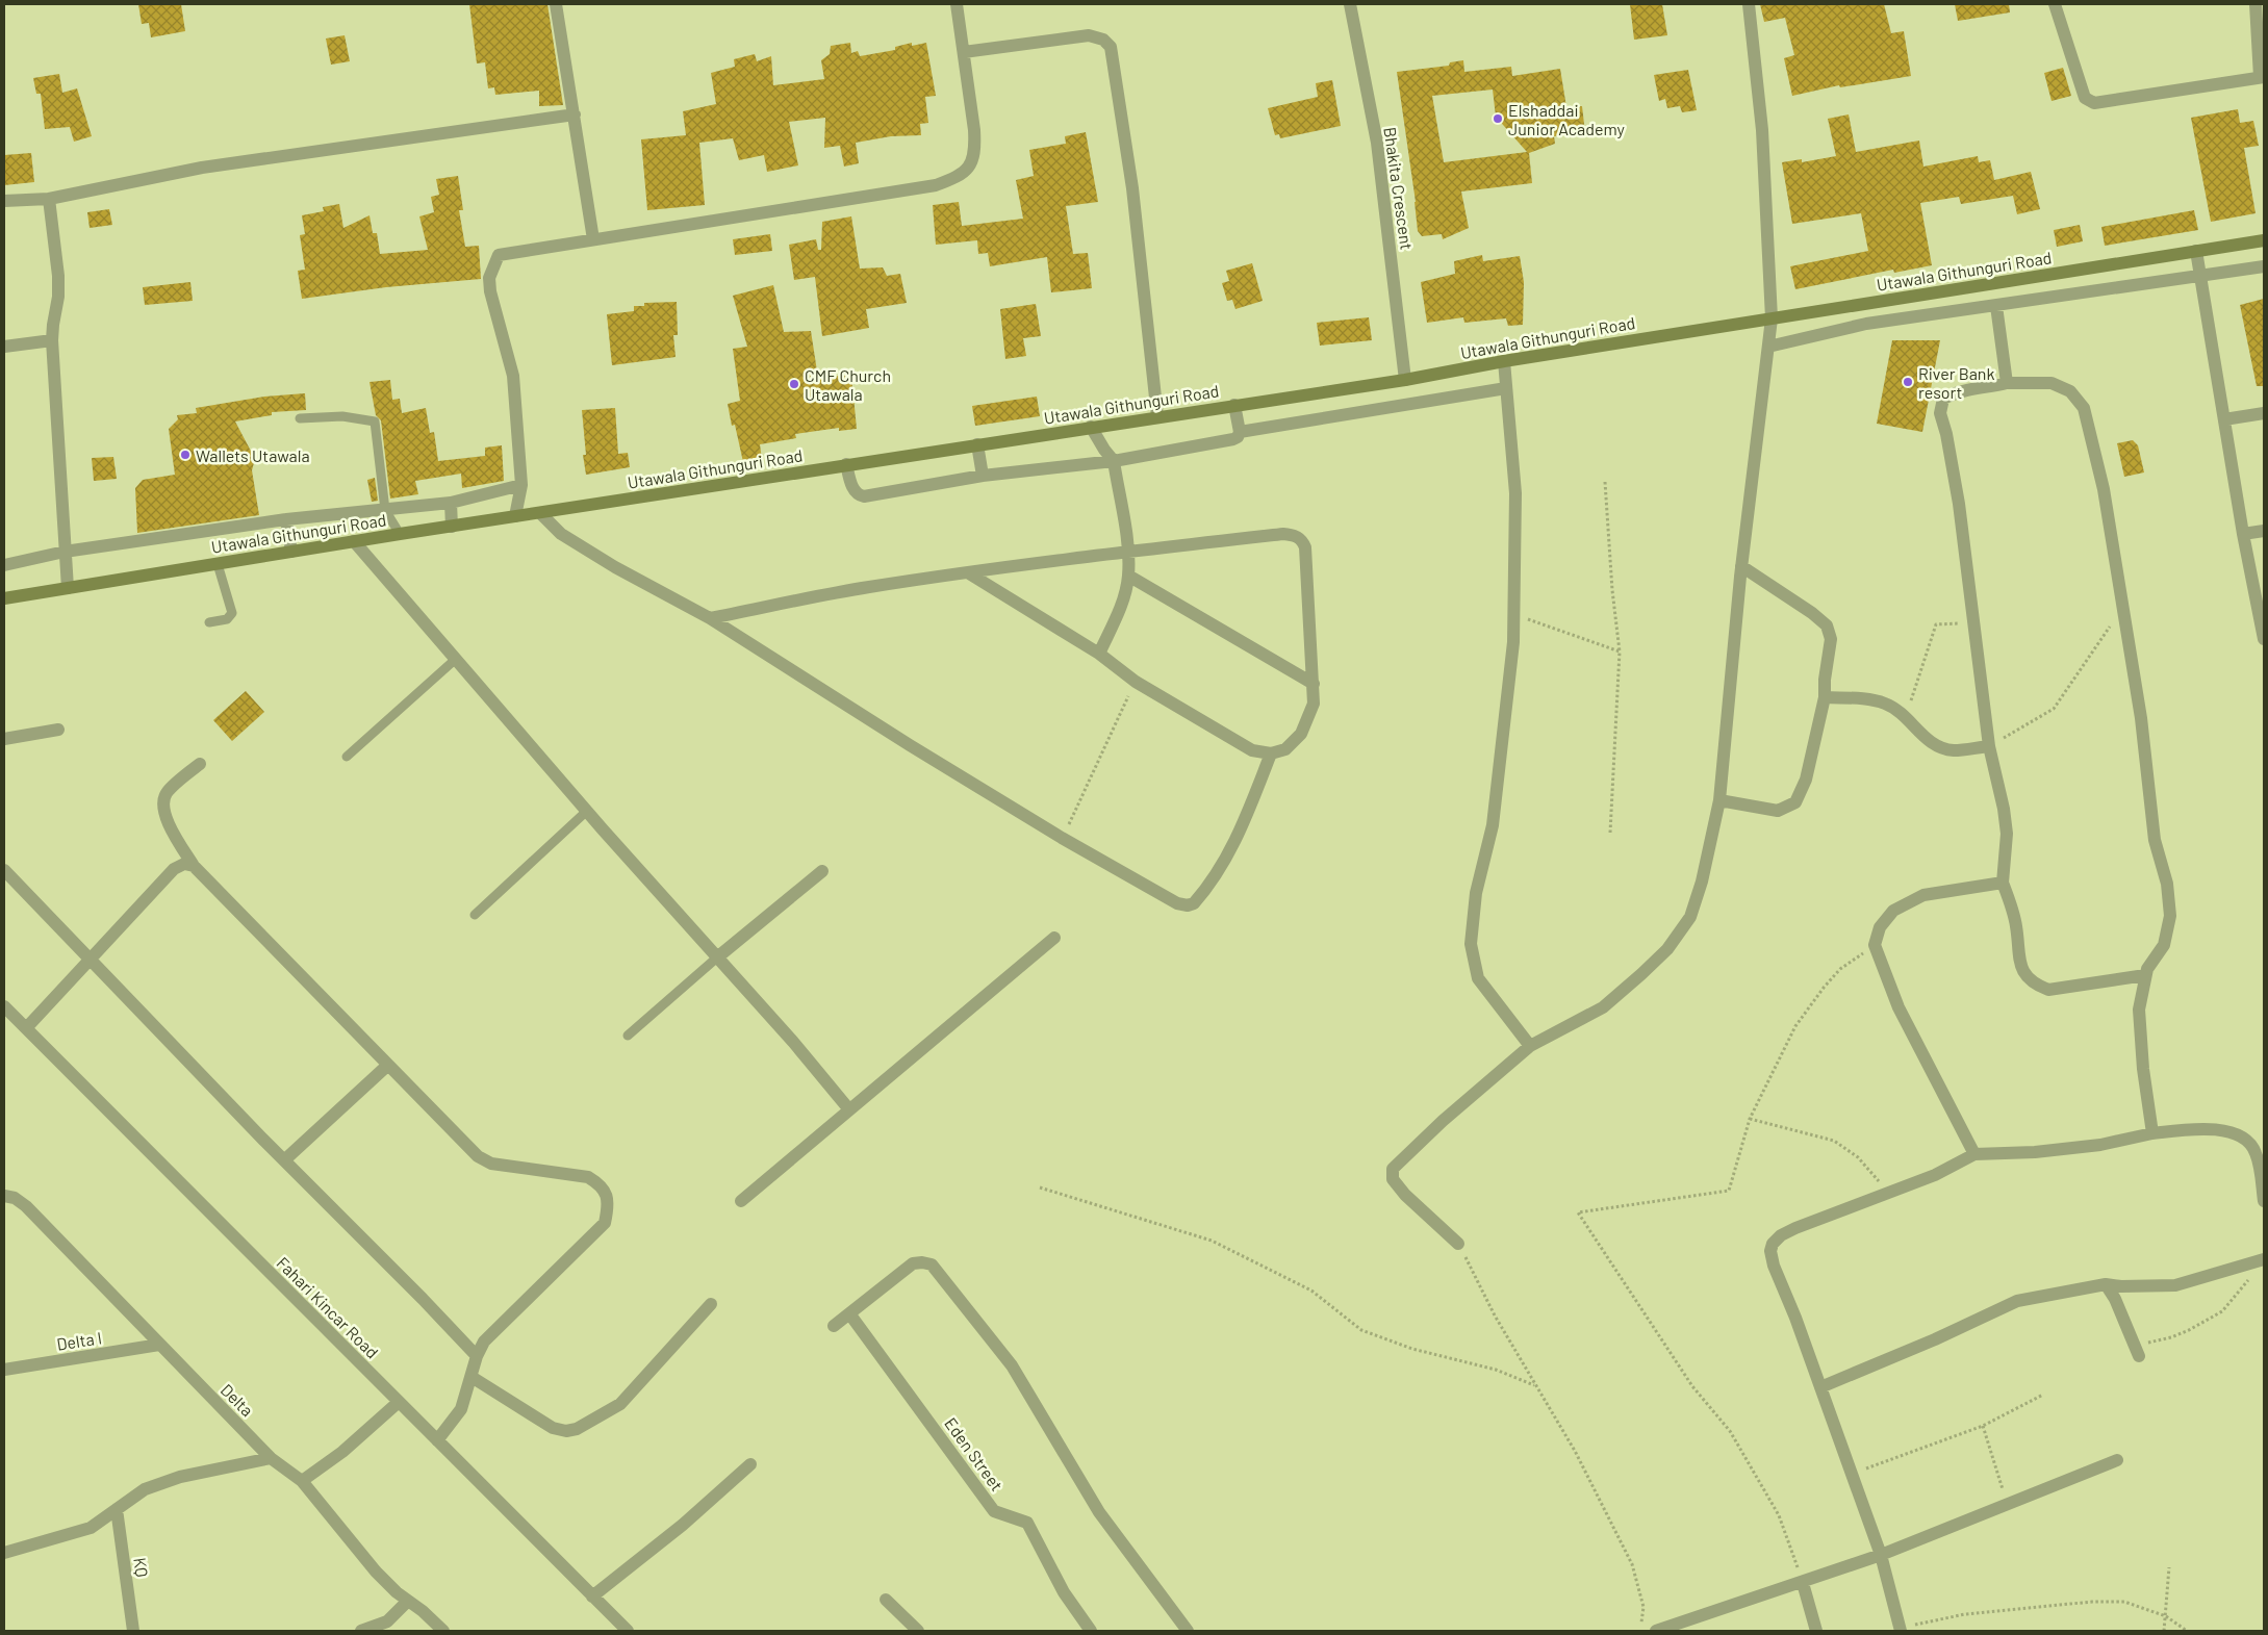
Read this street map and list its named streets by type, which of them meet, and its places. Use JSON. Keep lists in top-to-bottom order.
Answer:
{
  "streets": {
    "street": [
      "Bhakita Crescent",
      "Utawala Githunguri Road",
      "Fahari Kincar Road",
      "Delta I",
      "Delta",
      "Eden Street",
      "KQ"
    ]
  },
  "crossings": [
    ["Bhakita Crescent", "Utawala Githunguri Road"],
    ["Delta I", "Delta"]
  ],
  "places": [
    "Elshaddai Junior Academy",
    "River Bank resort",
    "CMF Church Utawala",
    "Wallets Utawala"
  ]
}
